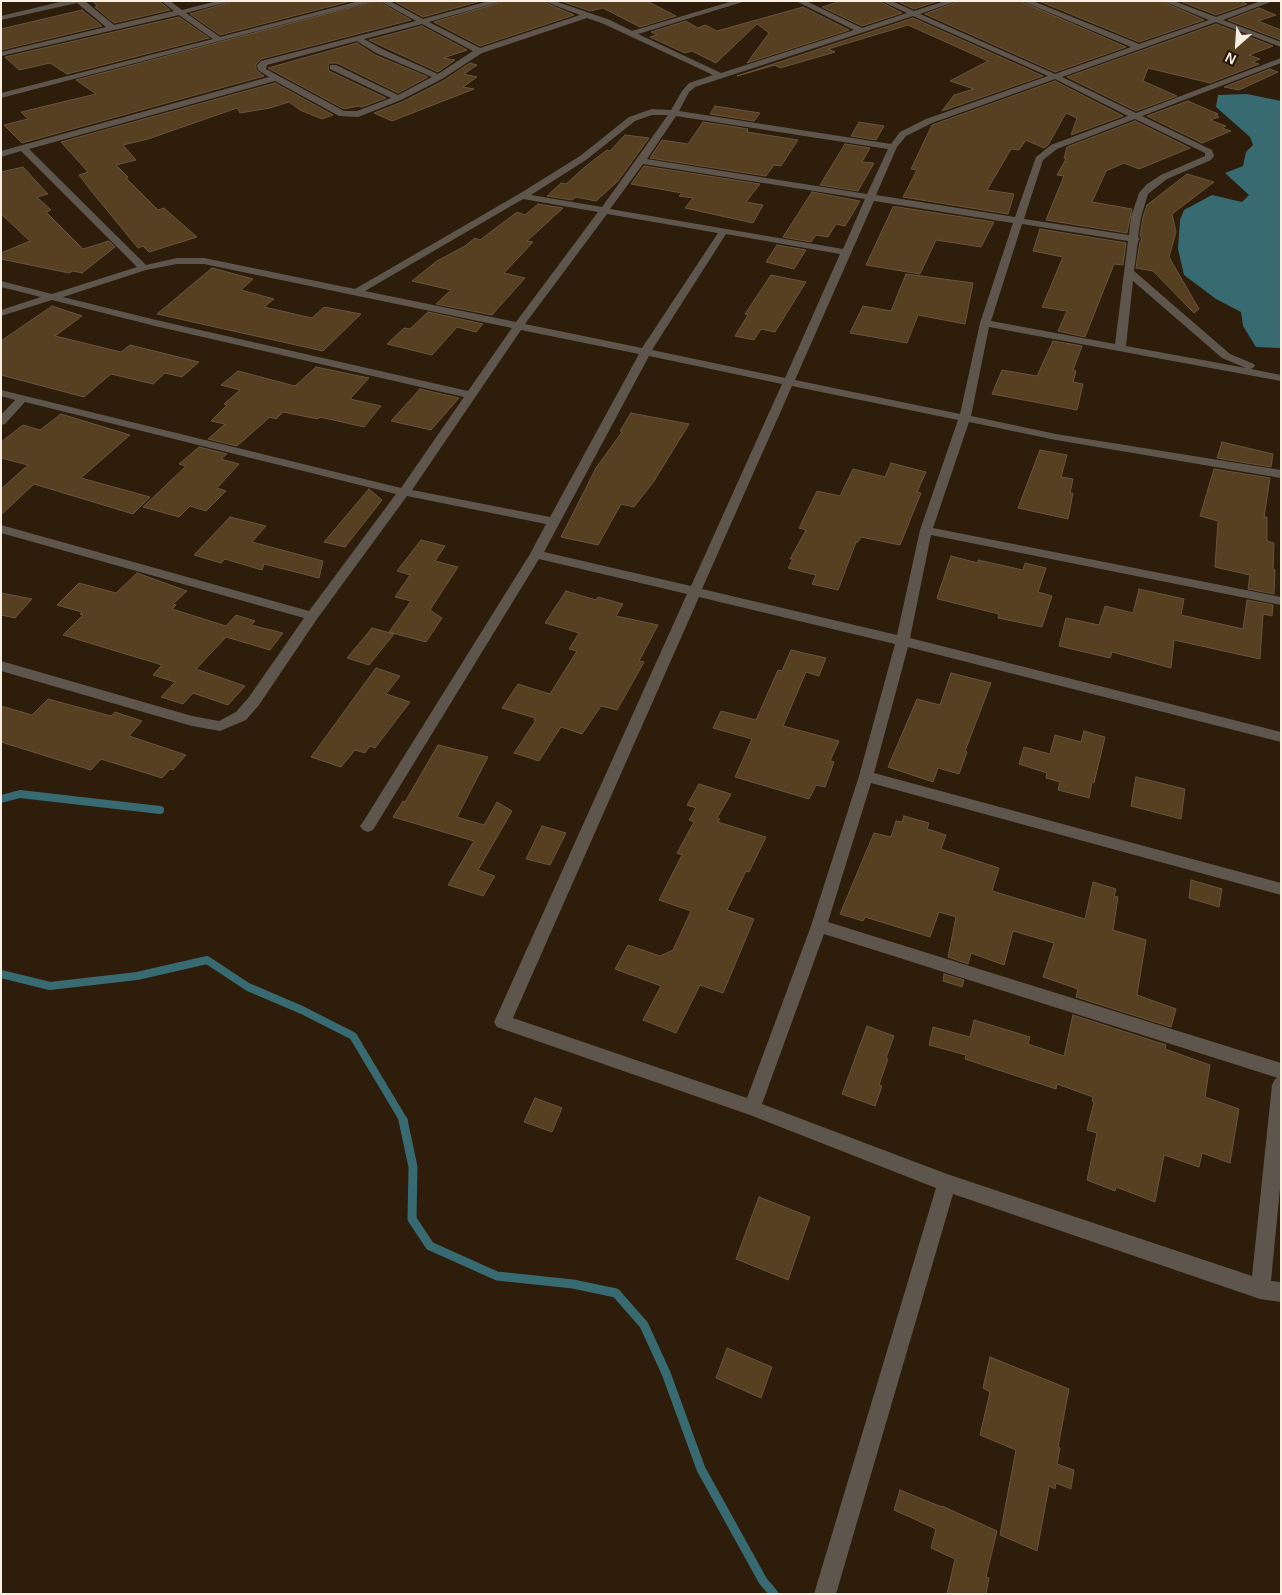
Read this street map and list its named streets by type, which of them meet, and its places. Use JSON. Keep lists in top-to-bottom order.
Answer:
{
  "north": "bottom left"
}
